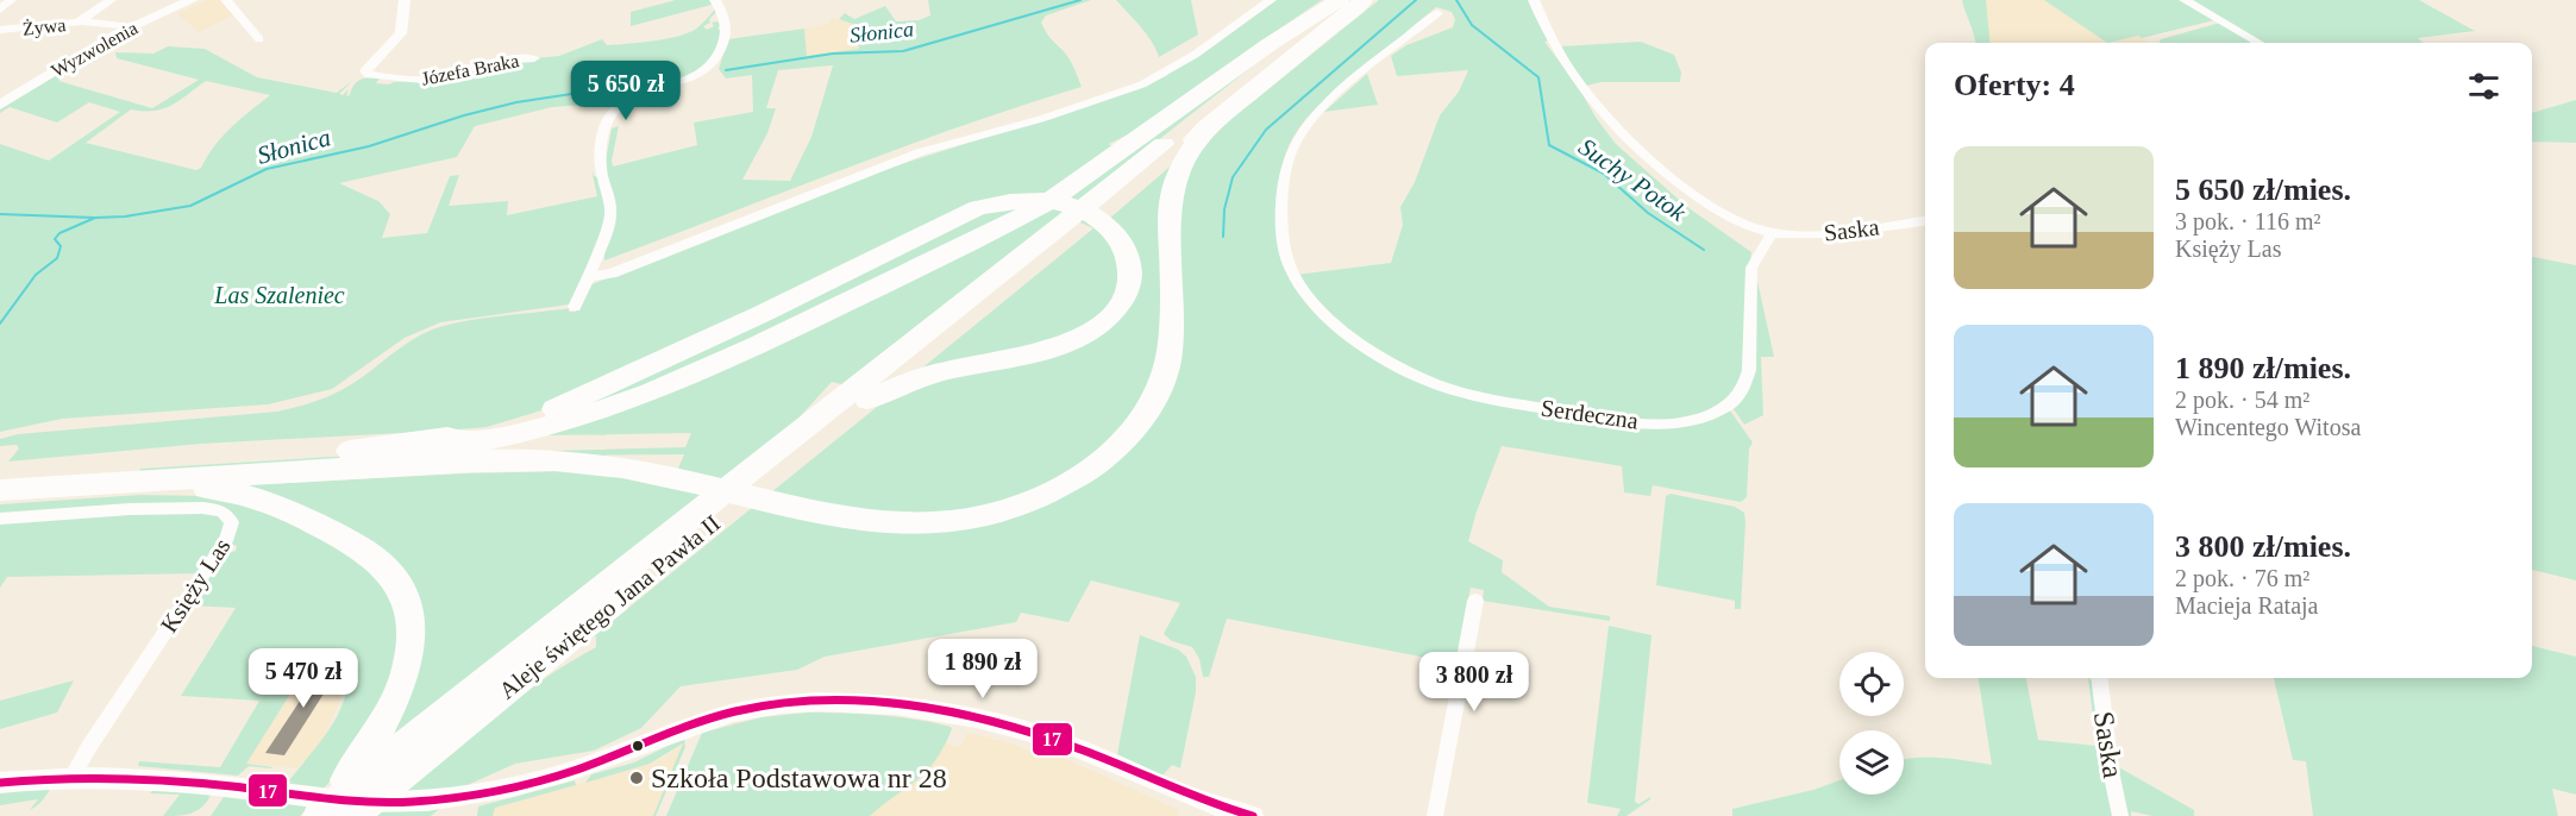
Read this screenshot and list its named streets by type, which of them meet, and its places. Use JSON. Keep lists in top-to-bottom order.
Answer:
{
  "streets": {
    "highway": ["Aleje świętego Jana Pawła II"],
    "street": [
      "Żywa",
      "Wyzwolenia",
      "Józefa Braka",
      "Saska",
      "Serdeczna",
      "Księży Las"
    ]
  },
  "crossings": [
    ["Żywa", "Wyzwolenia"],
    ["Saska", "Serdeczna"]
  ],
  "water": ["Słonica", "Suchy Potok"],
  "parks": ["Las Szaleniec"],
  "places": ["Szkoła Podstawowa nr 28"],
  "lines": ["transit line 17"],
  "page": {
    "heading": "Oferty: 4",
    "price": [
      "5 650 zł",
      "1 890 zł",
      "5 470 zł",
      "3 800 zł"
    ],
    "list": [
      {
        "name": "5 650 zł/mies.",
        "note": "3 pok. · 116 m² · Księży Las"
      },
      {
        "name": "1 890 zł/mies.",
        "note": "2 pok. · 54 m² · Wincentego Witosa"
      },
      {
        "name": "3 800 zł/mies.",
        "note": "2 pok. · 76 m² · Macieja Rataja"
      }
    ]
  }
}
